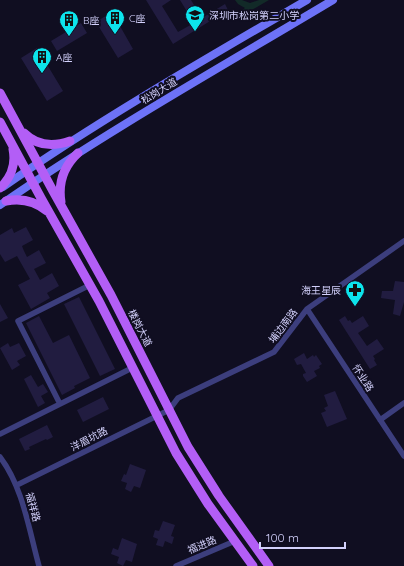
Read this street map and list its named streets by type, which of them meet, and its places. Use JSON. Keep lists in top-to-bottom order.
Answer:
{
  "streets": {
    "main road": ["松岗大道", "楼岗大道"],
    "street": [
      "埔边南路",
      "怀业路",
      "洋眉坑路",
      "福祥路",
      "福进路"
    ]
  },
  "crossings": [
    ["松岗大道", "楼岗大道"],
    ["埔边南路", "楼岗大道"],
    ["埔边南路", "怀业路"],
    ["埔边南路", "洋眉坑路"],
    ["楼岗大道", "洋眉坑路"],
    ["洋眉坑路", "福祥路"]
  ],
  "places": {
    "school or university": ["深圳市松岗第二小学"],
    "building": ["C座", "B座", "A座"],
    "pharmacy": ["海王星辰"]
  },
  "scale_bar": "100 m"
}
